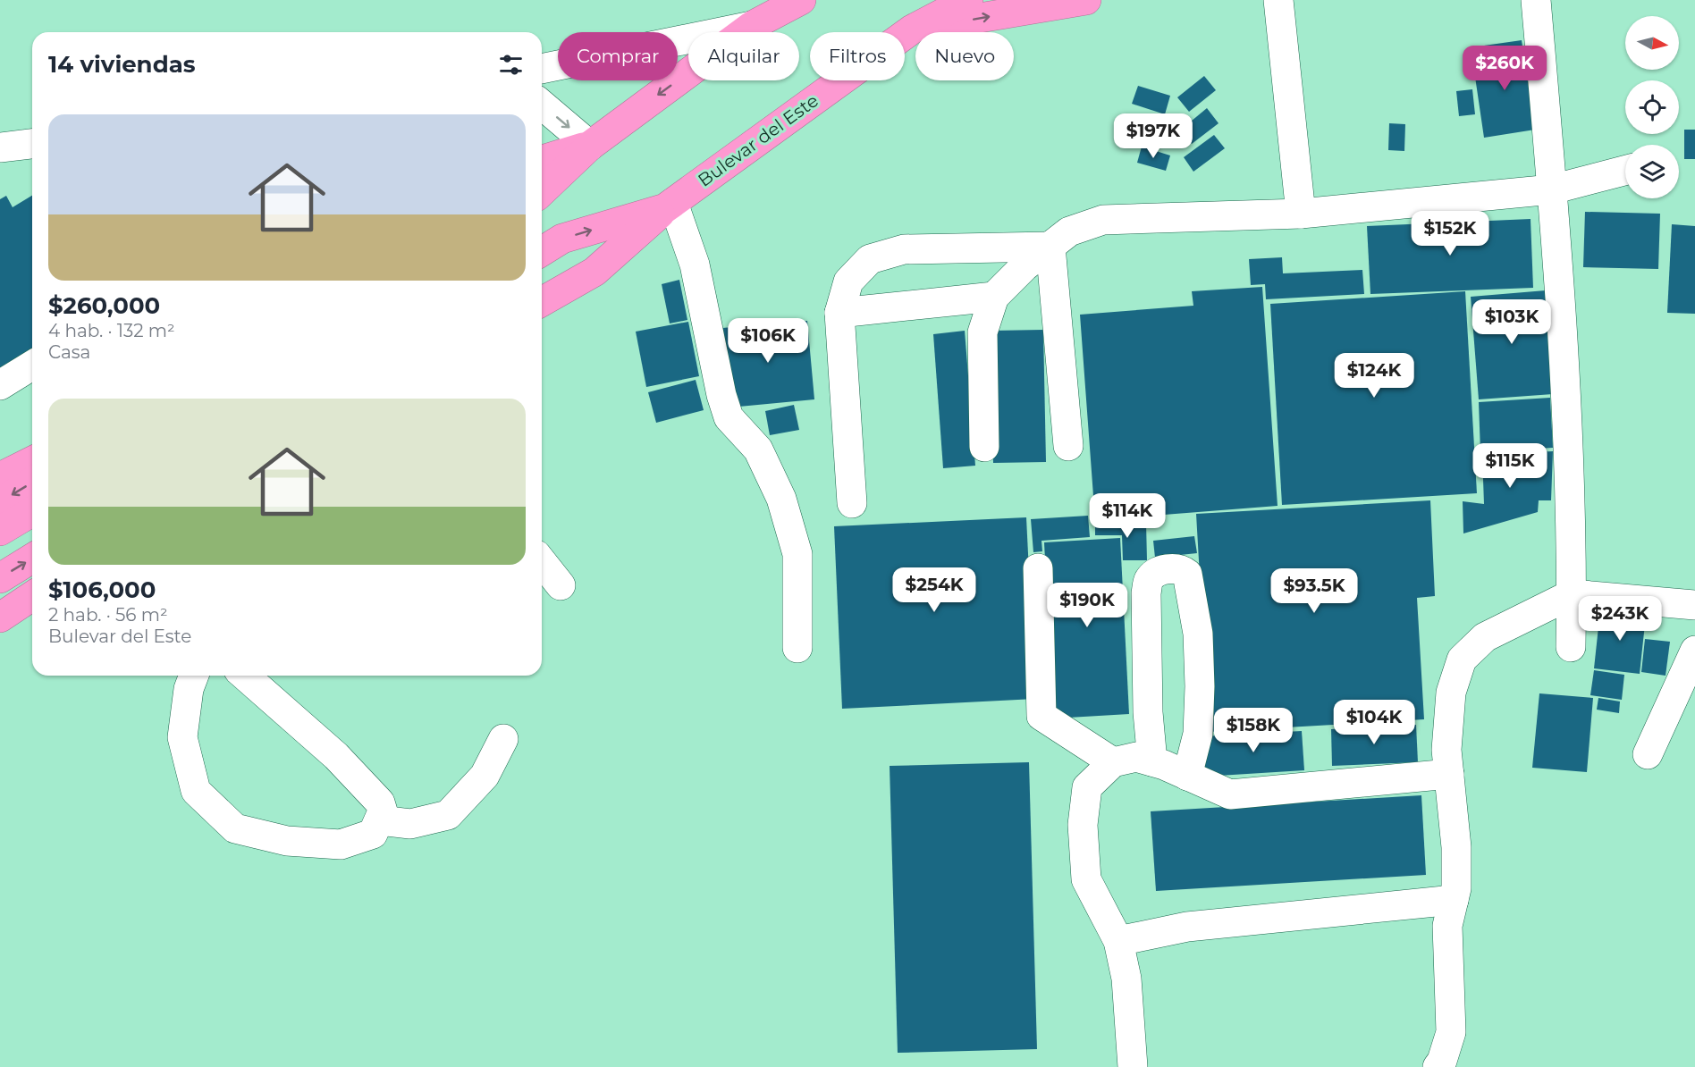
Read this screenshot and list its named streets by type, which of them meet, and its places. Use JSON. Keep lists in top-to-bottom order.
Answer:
{
  "streets": {
    "highway": ["Bulevar del Este"]
  },
  "north": "right",
  "page": {
    "chip": [
      "Comprar",
      "Alquilar",
      "Filtros",
      "Nuevo"
    ],
    "heading": "14 viviendas",
    "price": [
      "$260K",
      "$197K",
      "$152K",
      "$103K",
      "$106K",
      "$124K",
      "$115K",
      "$114K",
      "$254K",
      "$93.5K",
      "$190K",
      "$243K",
      "$104K",
      "$158K"
    ],
    "list": [
      {
        "name": "$260,000",
        "note": "4 hab. · 132 m² · Casa"
      },
      {
        "name": "$106,000",
        "note": "2 hab. · 56 m² · Bulevar del Este"
      }
    ]
  }
}
